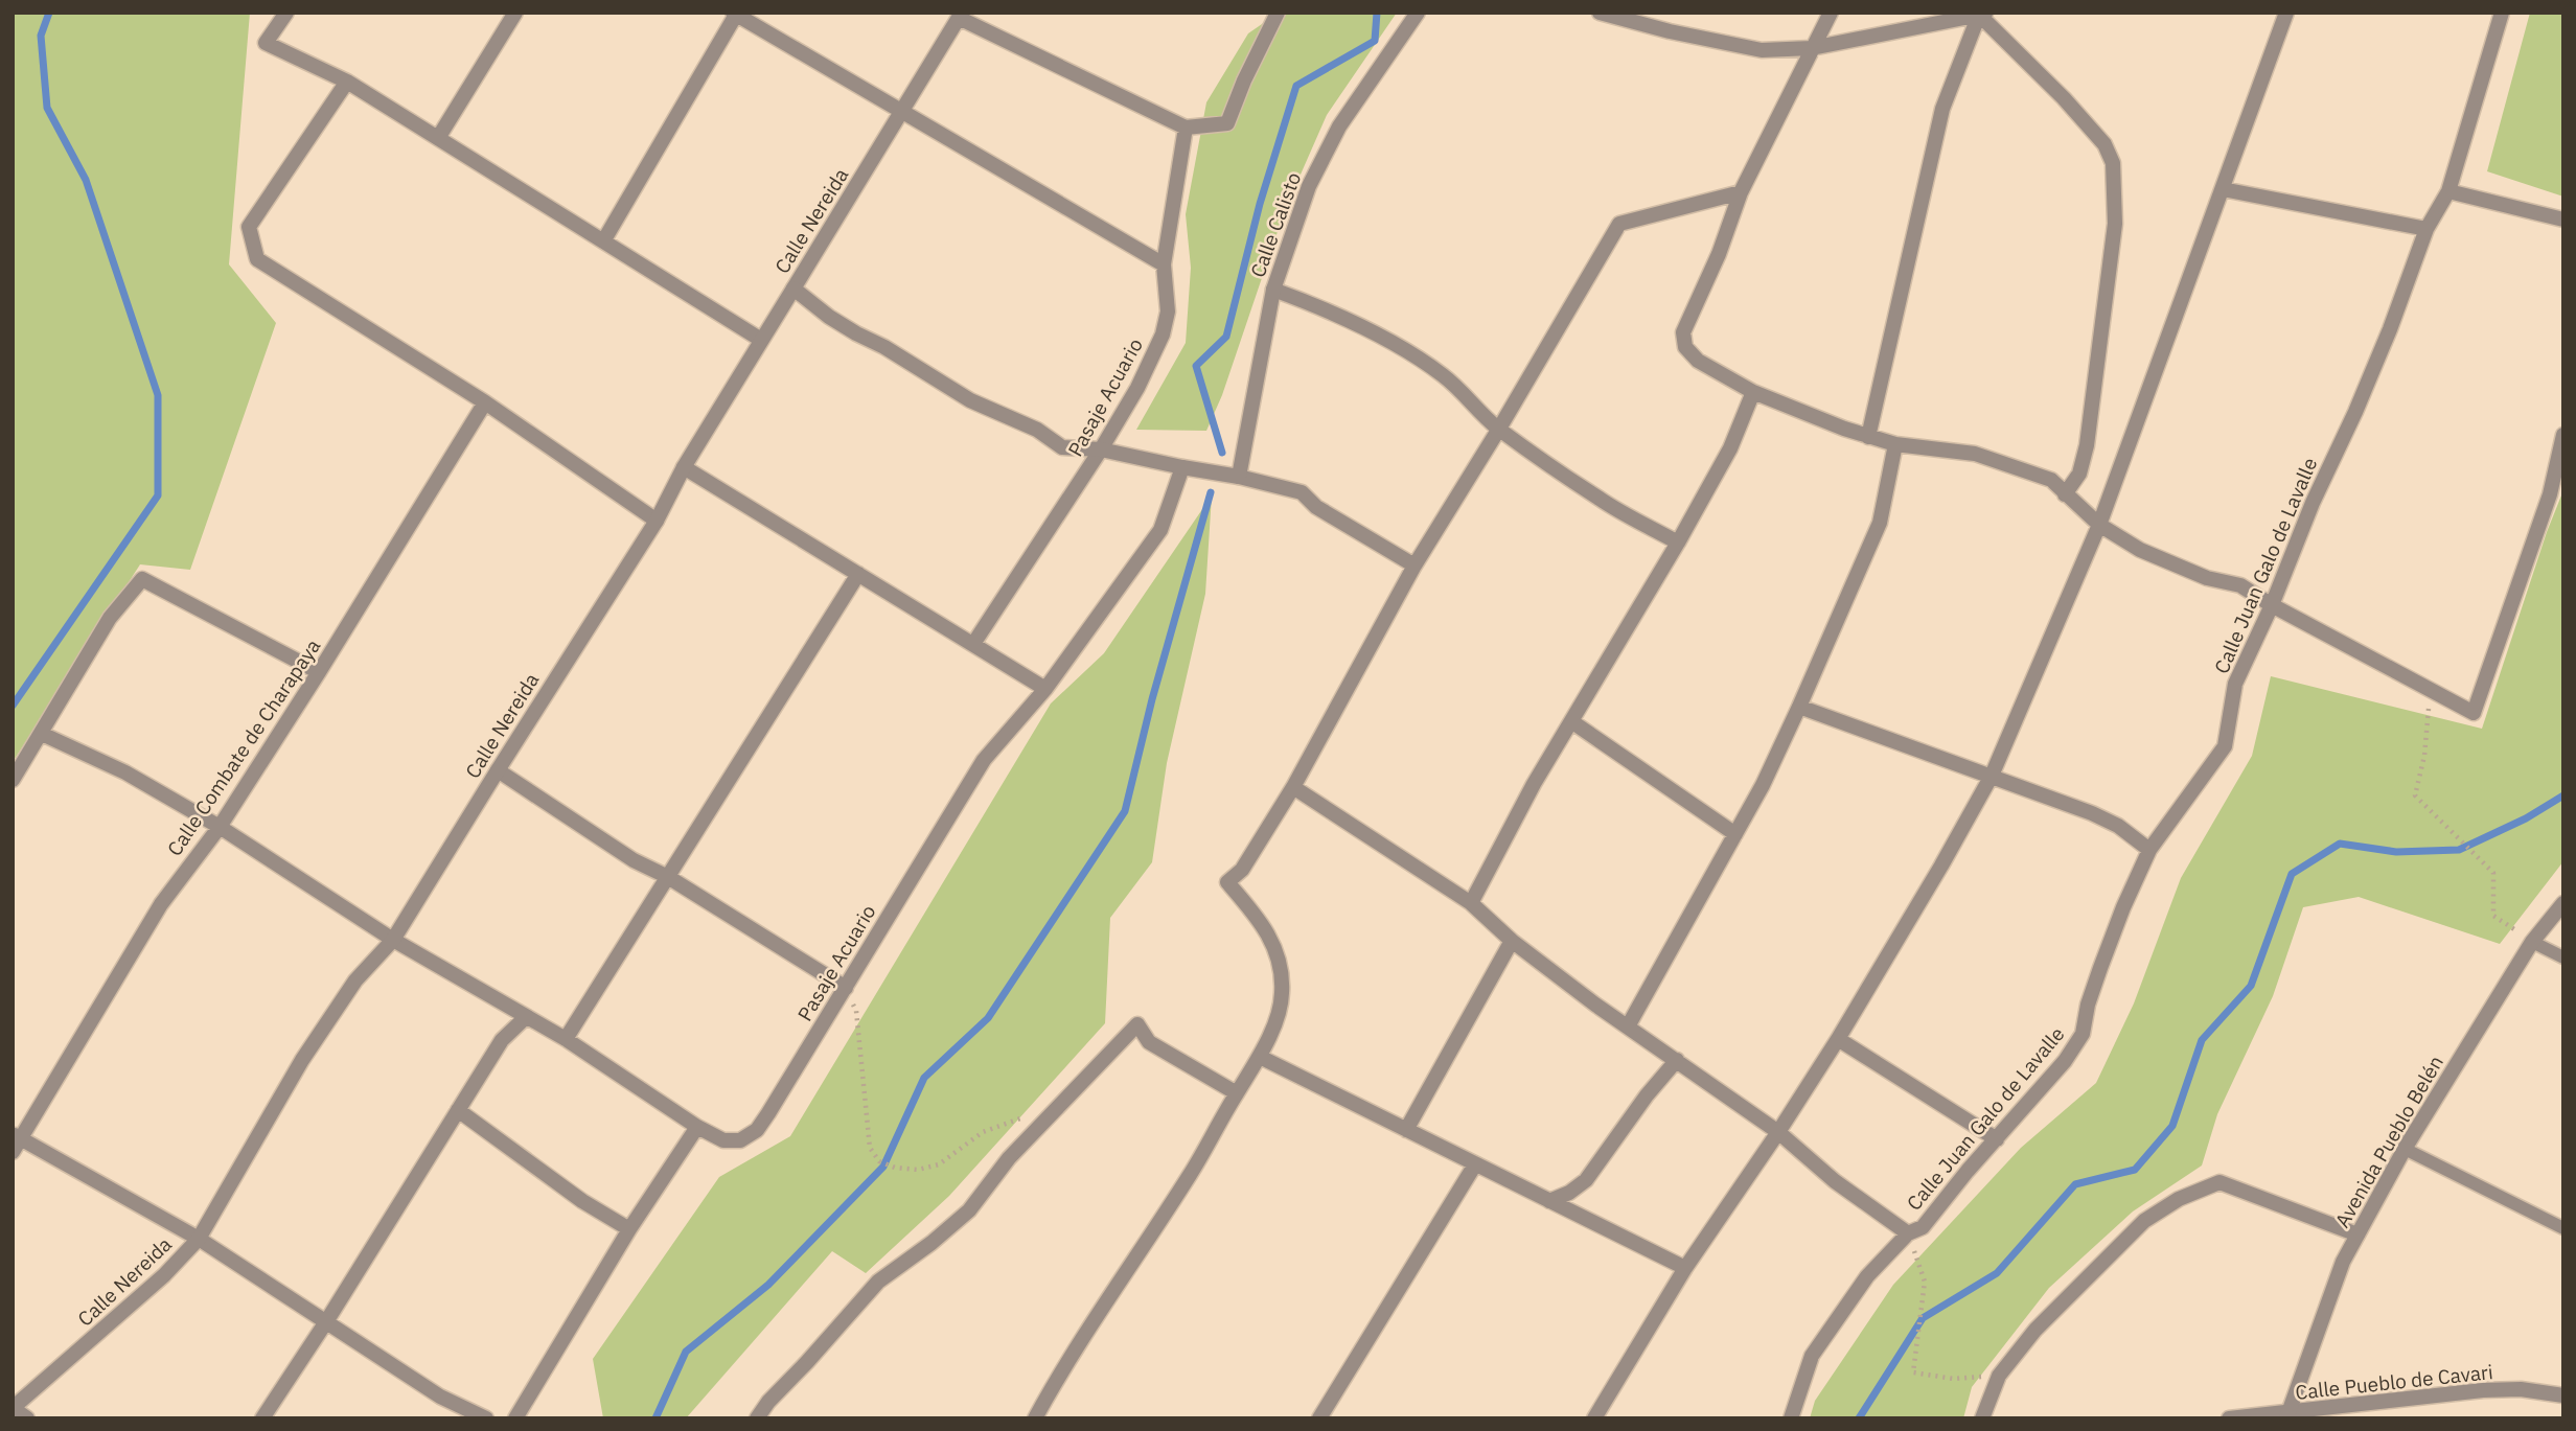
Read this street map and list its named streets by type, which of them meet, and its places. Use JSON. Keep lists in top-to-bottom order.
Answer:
{
  "streets": {
    "street": [
      "Calle Nereida",
      "Calle Calisto",
      "Pasaje Acuario",
      "Calle Juan Galo de Lavalle",
      "Calle Combate de Charapaya",
      "Avenida Pueblo Belén",
      "Calle Pueblo de Cavari"
    ]
  },
  "crossings": [
    ["Calle Nereida", "Pasaje Acuario"],
    ["Pasaje Acuario", "Calle Combate de Charapaya"],
    ["Avenida Pueblo Belén", "Calle Pueblo de Cavari"]
  ]
}
